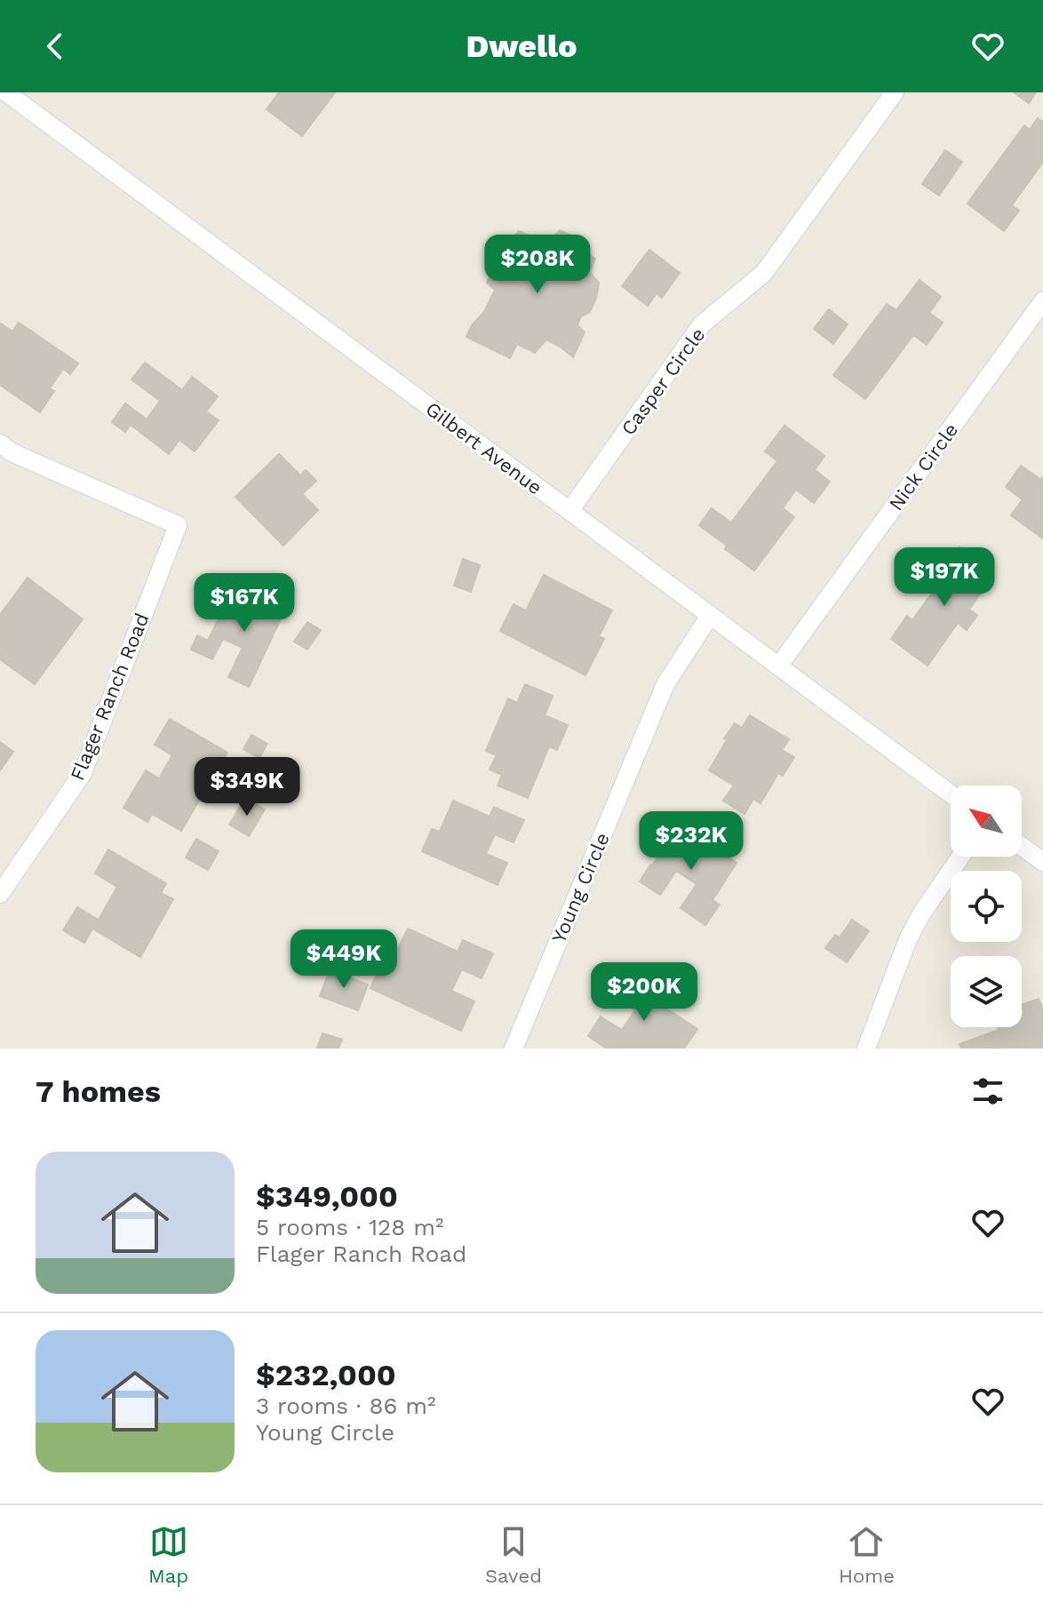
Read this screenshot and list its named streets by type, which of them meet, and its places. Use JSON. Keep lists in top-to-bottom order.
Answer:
{
  "streets": {
    "street": [
      "Casper Circle",
      "Gilbert Avenue",
      "Nick Circle",
      "Flager Ranch Road",
      "Young Circle"
    ]
  },
  "crossings": [
    ["Casper Circle", "Gilbert Avenue"],
    ["Gilbert Avenue", "Nick Circle"],
    ["Gilbert Avenue", "Young Circle"]
  ],
  "north": "top left",
  "page": {
    "header": "Dwello",
    "price": [
      "$208K",
      "$197K",
      "$167K",
      "$349K",
      "$232K",
      "$449K",
      "$200K"
    ],
    "heading": "7 homes",
    "list": [
      {
        "name": "$349,000",
        "note": "5 rooms · 128 m² · Flager Ranch Road"
      },
      {
        "name": "$232,000",
        "note": "3 rooms · 86 m² · Young Circle"
      }
    ],
    "tabs": ["Map", "Saved", "Home"]
  }
}
